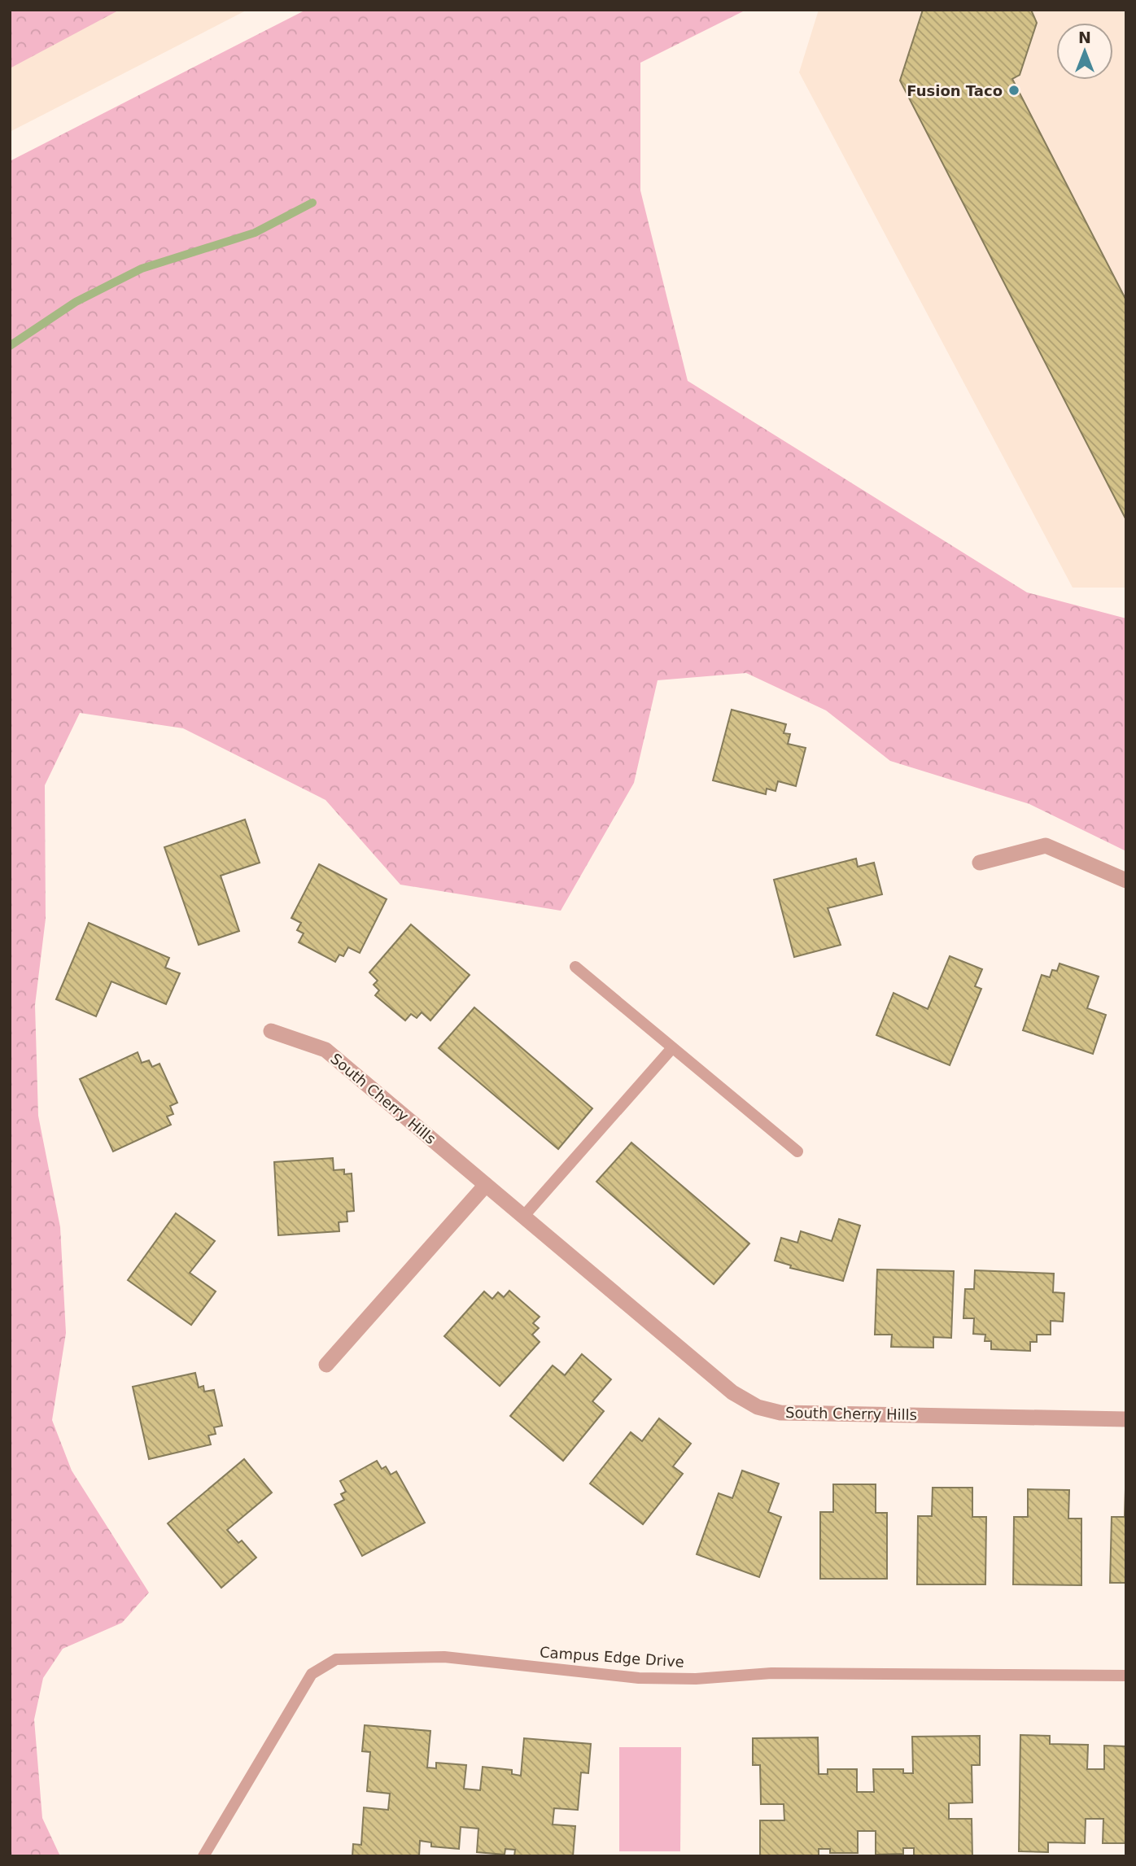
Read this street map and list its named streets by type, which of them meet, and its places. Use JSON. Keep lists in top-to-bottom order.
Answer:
{
  "streets": {
    "street": ["South Cherry Hills"],
    "lane": ["Campus Edge Drive"]
  },
  "places": ["Fusion Taco"],
  "north": "top"
}
